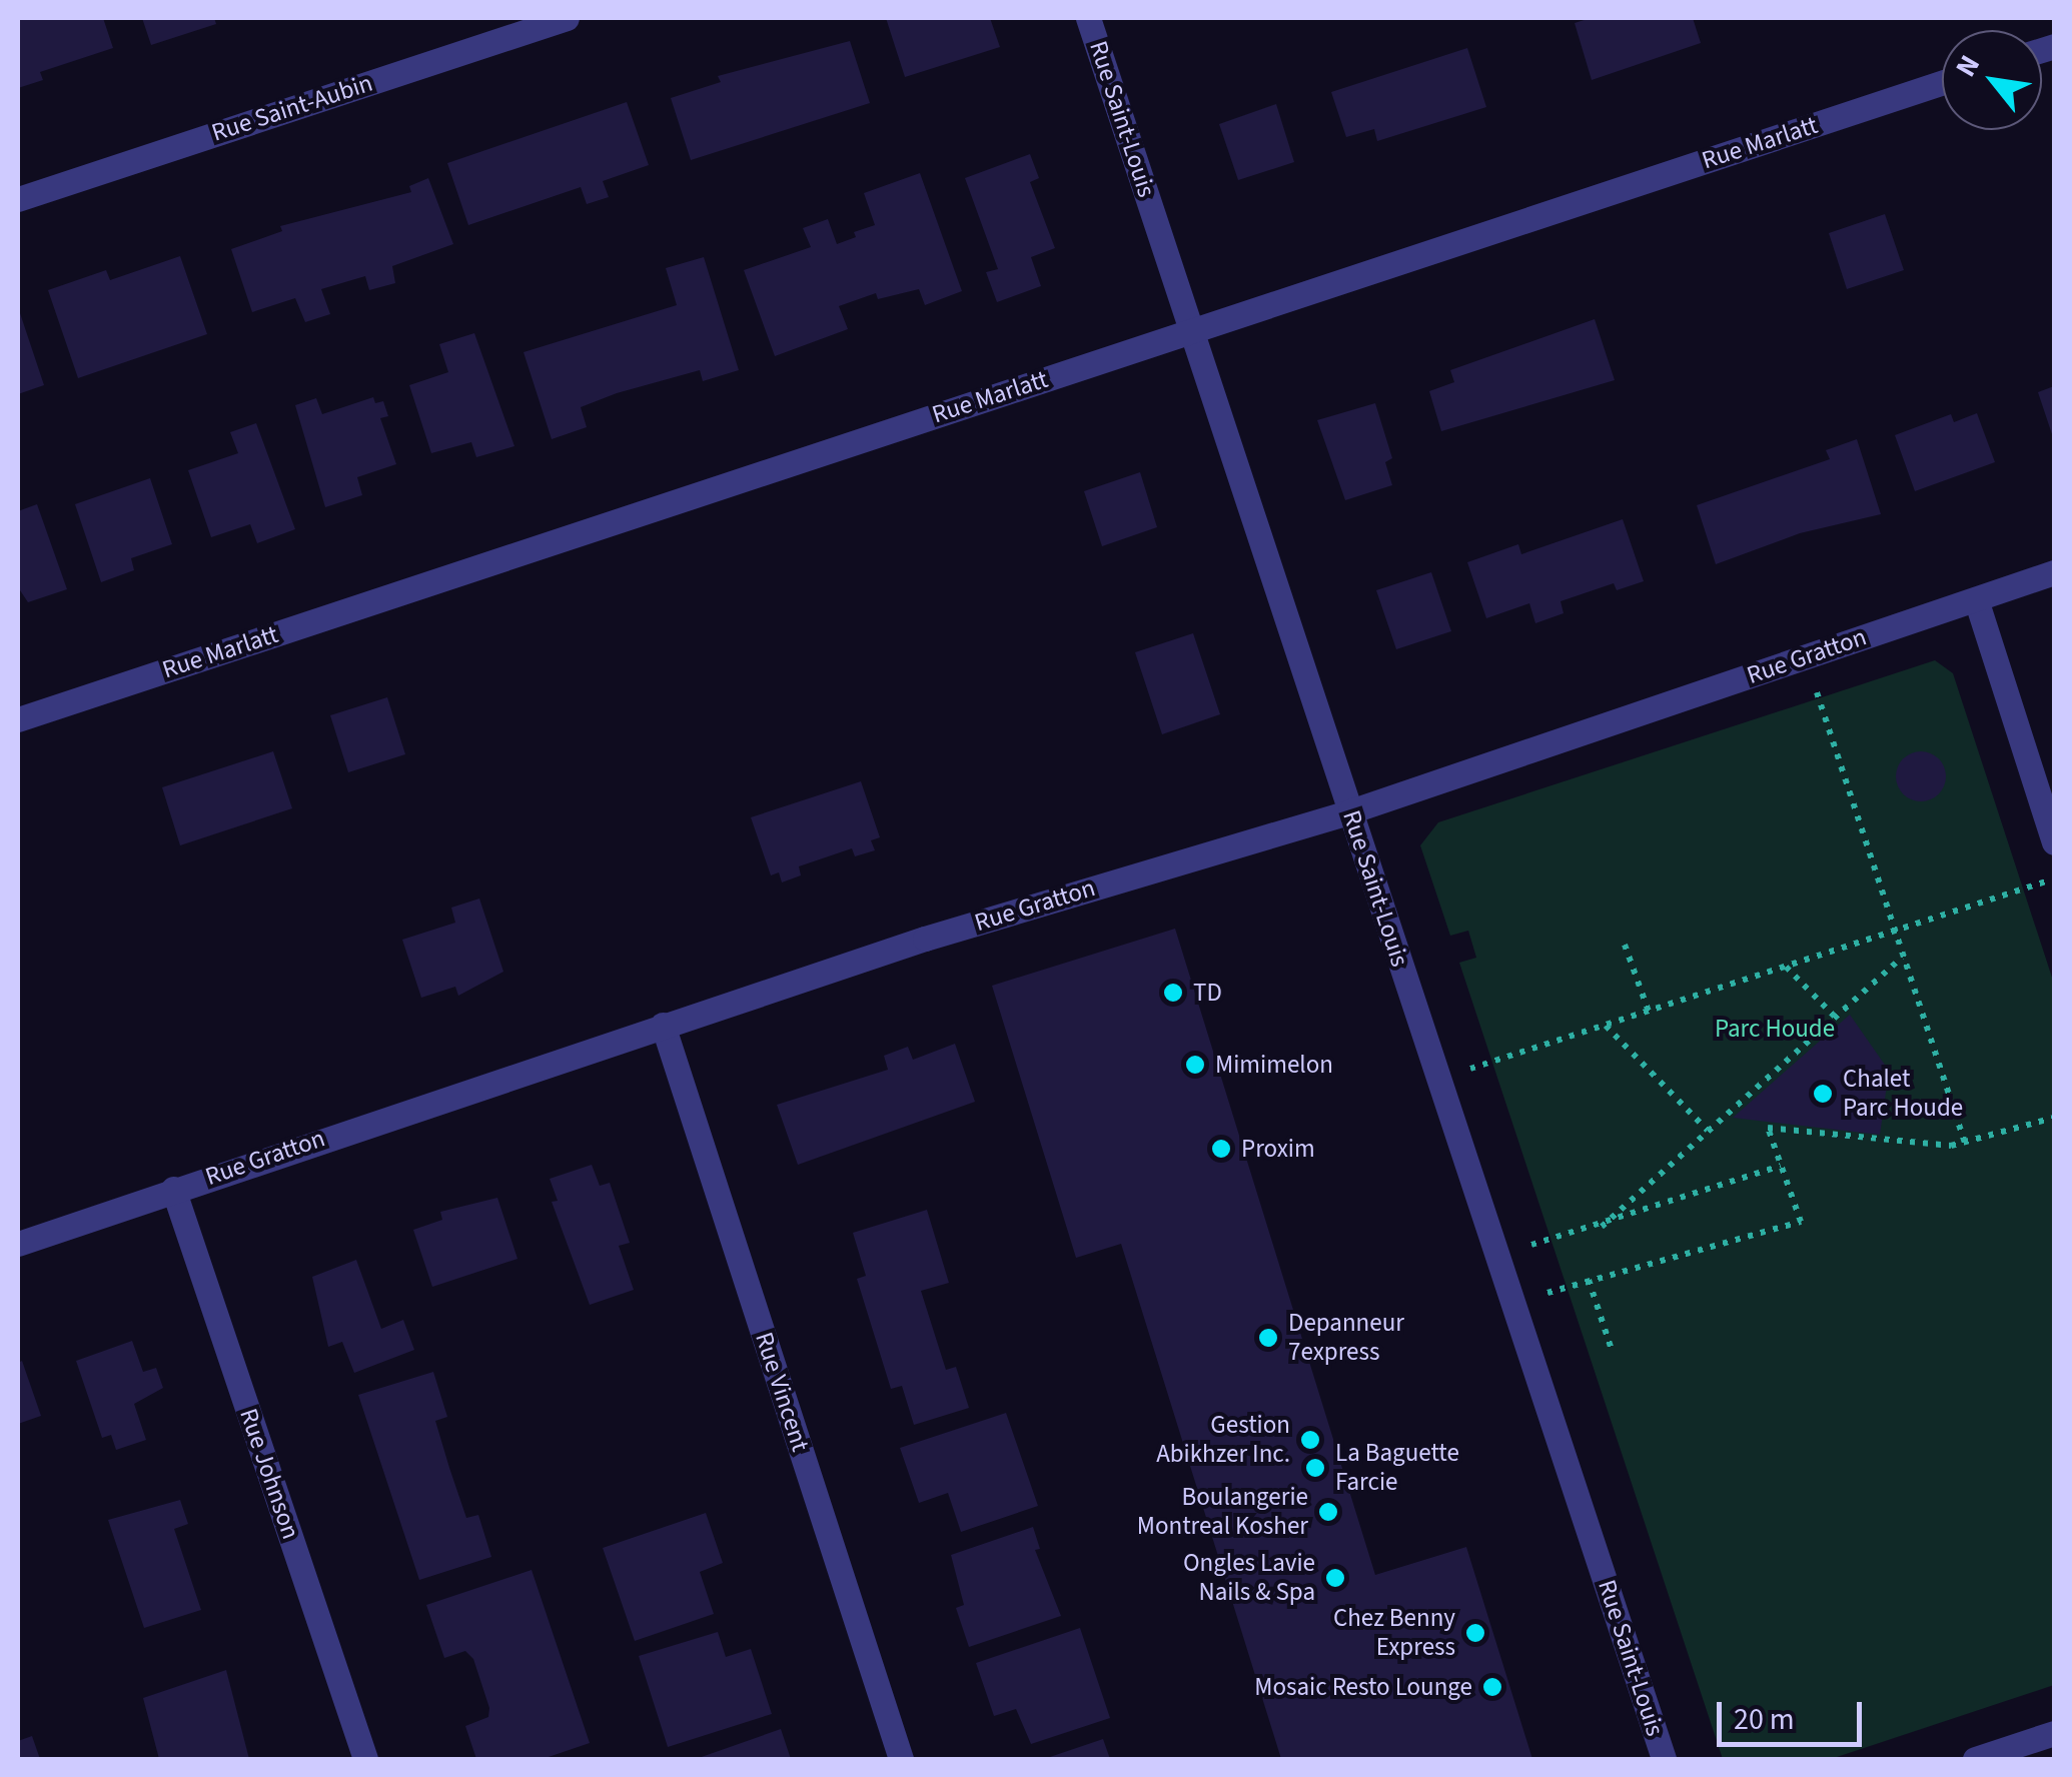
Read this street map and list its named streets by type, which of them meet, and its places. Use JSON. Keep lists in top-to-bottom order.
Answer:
{
  "streets": {
    "street": [
      "Rue Saint-Aubin",
      "Rue Saint-Louis",
      "Rue Marlatt",
      "Rue Gratton",
      "Rue Vincent",
      "Rue Johnson"
    ]
  },
  "crossings": [
    ["Rue Saint-Louis", "Rue Marlatt"],
    ["Rue Saint-Louis", "Rue Gratton"],
    ["Rue Gratton", "Rue Vincent"],
    ["Rue Gratton", "Rue Johnson"]
  ],
  "parks": ["Parc Houde"],
  "places": [
    "TD",
    "Mimimelon",
    "Chalet Parc Houde",
    "Proxim",
    "Depanneur 7express",
    "Gestion Abikhzer Inc.",
    "La Baguette Farcie",
    "Boulangerie Montreal Kosher",
    "Ongles Lavie Nails & Spa",
    "Chez Benny Express",
    "Mosaic Resto Lounge"
  ],
  "scale_bar": "20 m",
  "north": "top left"
}
